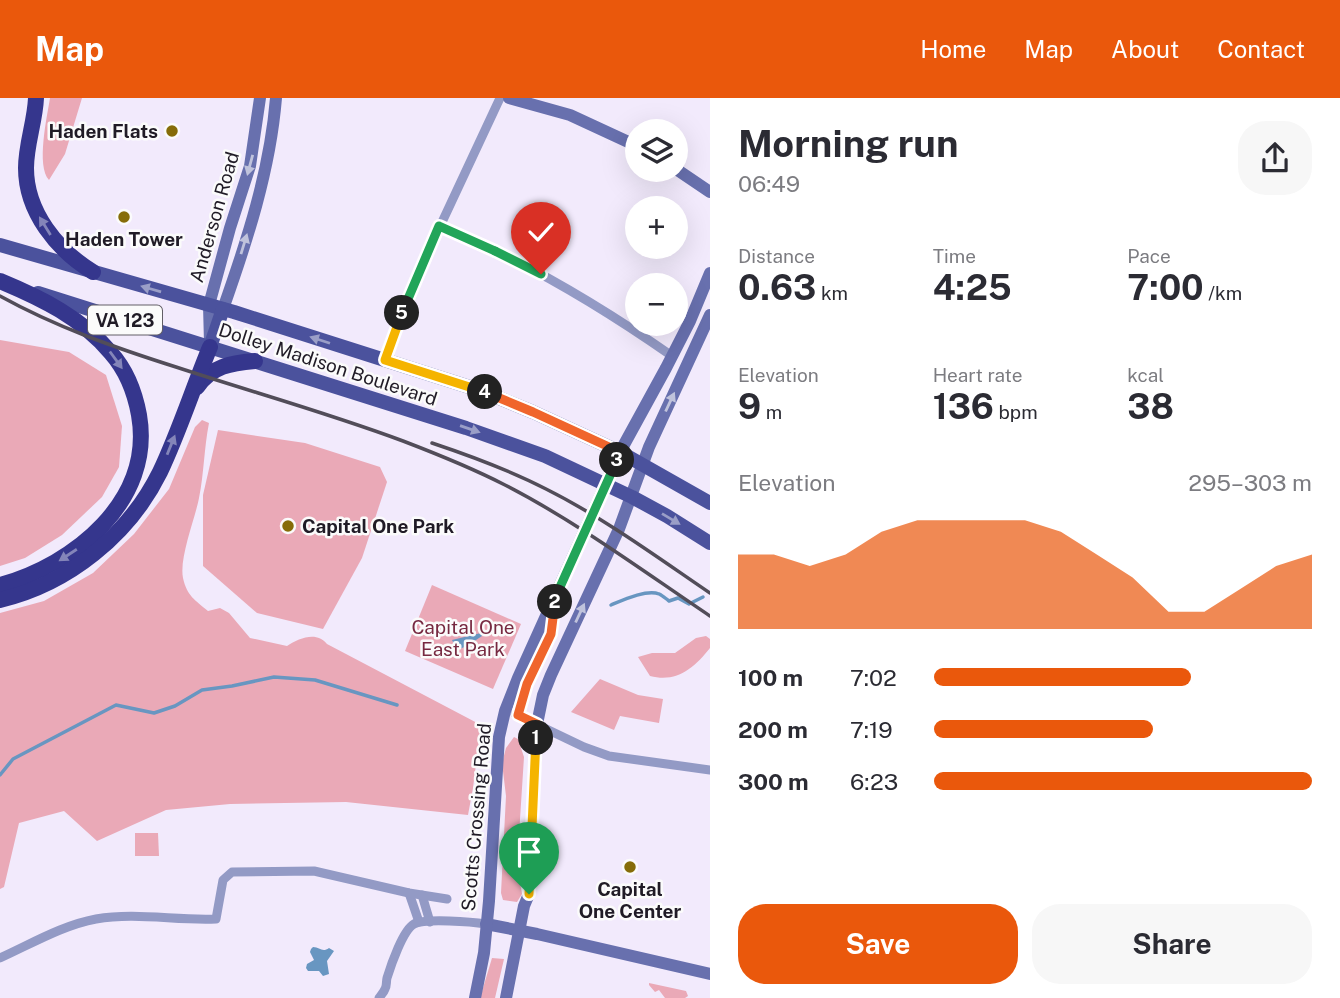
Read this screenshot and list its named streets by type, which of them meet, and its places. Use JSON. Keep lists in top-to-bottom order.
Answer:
{
  "streets": {
    "main road": ["VA 123", "Dolley Madison Boulevard"],
    "street": ["Anderson Road", "Scotts Crossing Road"]
  },
  "crossings": [
    ["Anderson Road", "Dolley Madison Boulevard"],
    ["Dolley Madison Boulevard", "Scotts Crossing Road"]
  ],
  "parks": ["Capital One East Park"],
  "places": [
    "Haden Flats",
    "Haden Tower",
    "Capital One Park",
    "Capital One Center"
  ],
  "page": {
    "header": "Map",
    "nav": [
      "Home",
      "Map",
      "About",
      "Contact"
    ],
    "heading": ["Morning run", "06:49"],
    "map_buttons": ["+", "−"],
    "stats": [
      ["Distance", "0.63 km"],
      ["Time", "4:25"],
      ["Pace", "7:00 /km"],
      ["Elevation", "9 m"],
      ["Heart rate", "136 bpm"],
      ["kcal", "38"]
    ],
    "pins": [
      "5",
      "4",
      "3",
      "2",
      "1"
    ],
    "chart": ["Elevation", "295–303 m"],
    "list": [
      {
        "name": "100 m",
        "note": "7:02"
      },
      {
        "name": "200 m",
        "note": "7:19"
      },
      {
        "name": "300 m",
        "note": "6:23"
      }
    ],
    "buttons": ["Save", "Share"]
  }
}
